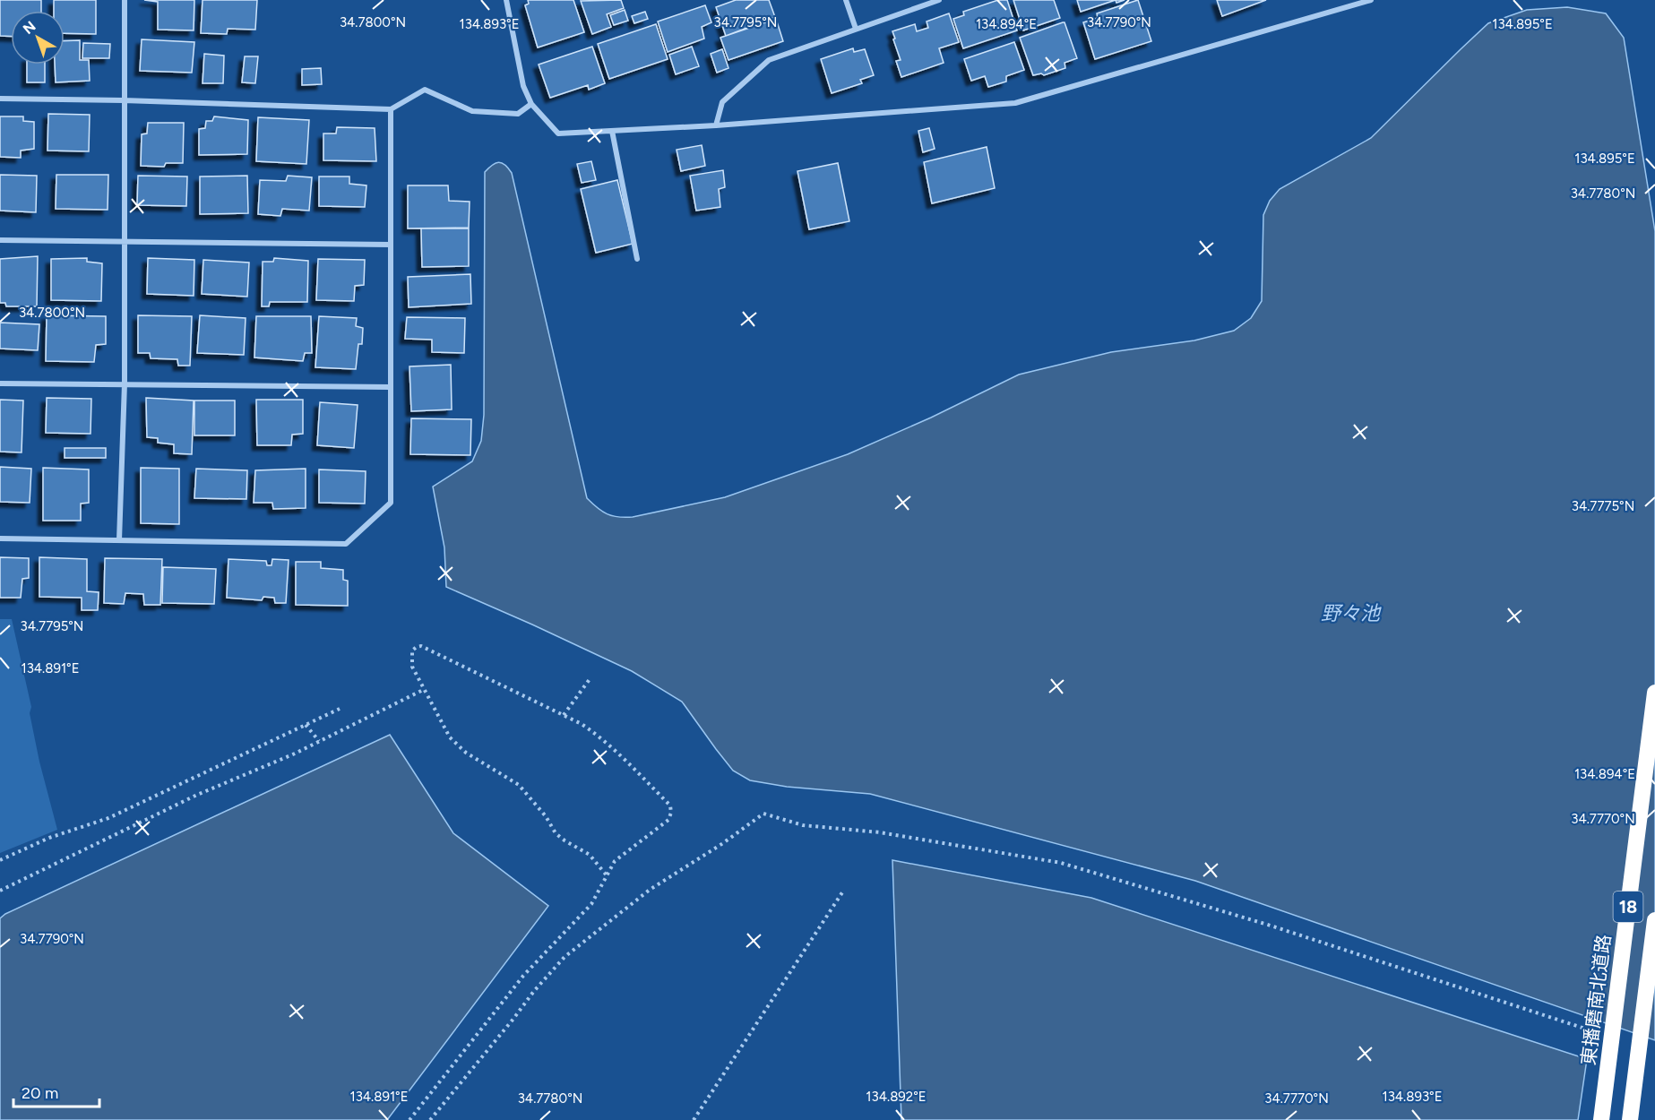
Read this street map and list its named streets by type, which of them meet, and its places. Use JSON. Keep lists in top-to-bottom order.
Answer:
{
  "streets": {
    "highway": ["18", "東播磨南北道路"]
  },
  "water": ["野々池"],
  "scale_bar": "20 m",
  "north": "top left",
  "coordinates": [
    "34.7800°N",
    "34.7795°N",
    "34.7790°N",
    "134.893°E",
    "134.894°E",
    "134.895°E",
    "34.7780°N",
    "34.7775°N",
    "134.891°E",
    "34.7770°N",
    "134.892°E"
  ]
}
